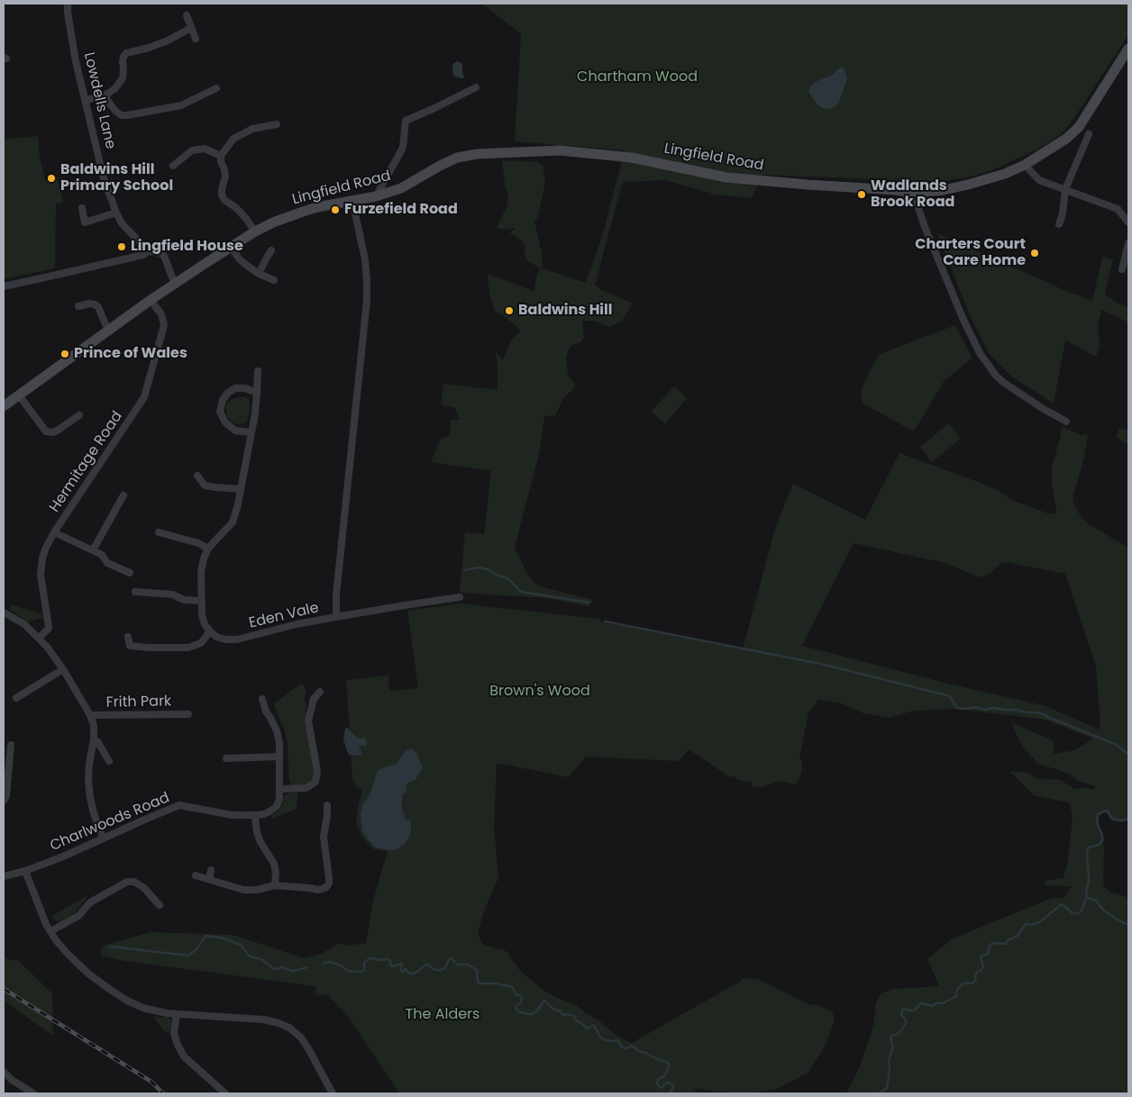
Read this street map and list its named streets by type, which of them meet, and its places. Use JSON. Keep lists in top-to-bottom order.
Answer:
{
  "streets": {
    "street": [
      "Lowdells Lane",
      "Lingfield Road",
      "Hermitage Road",
      "Eden Vale",
      "Frith Park",
      "Charlwoods Road"
    ]
  },
  "crossings": [
    ["Lowdells Lane", "Lingfield Road"],
    ["Lingfield Road", "Hermitage Road"]
  ],
  "parks": ["Chartham Wood", "Brown's Wood", "The Alders"],
  "places": [
    "Baldwins Hill Primary School",
    "Wadlands Brook Road",
    "Furzefield Road",
    "Lingfield House",
    "Charters Court Care Home",
    "Baldwins Hill",
    "Prince of Wales"
  ]
}
